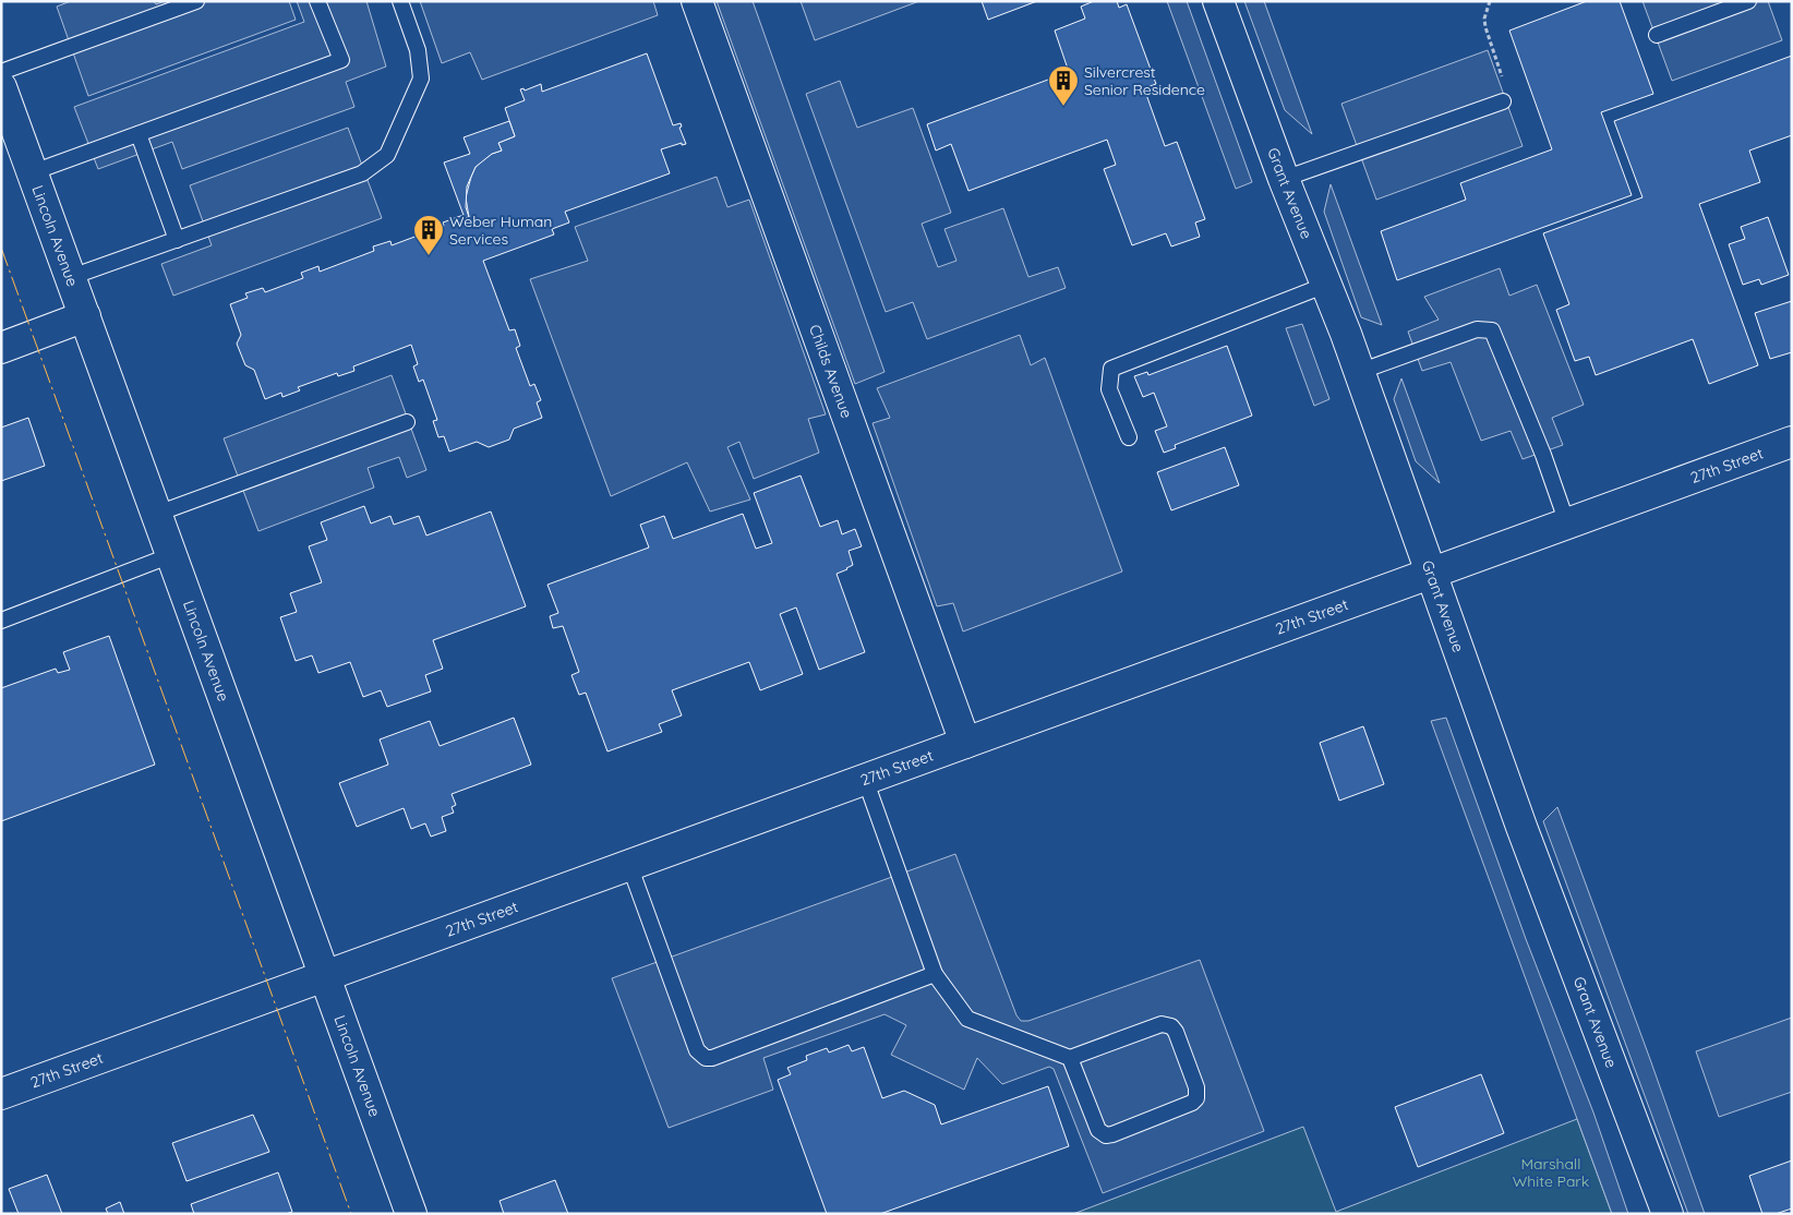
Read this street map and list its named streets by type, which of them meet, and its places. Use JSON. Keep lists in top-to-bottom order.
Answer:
{
  "streets": {
    "street": [
      "Grant Avenue",
      "Lincoln Avenue",
      "Childs Avenue",
      "27th Street"
    ]
  },
  "crossings": [
    ["Grant Avenue", "27th Street"],
    ["Lincoln Avenue", "27th Street"],
    ["Childs Avenue", "27th Street"]
  ],
  "parks": ["Marshall White Park"],
  "places": {
    "building": ["Silvercrest Senior Residence", "Weber Human Services"]
  }
}
